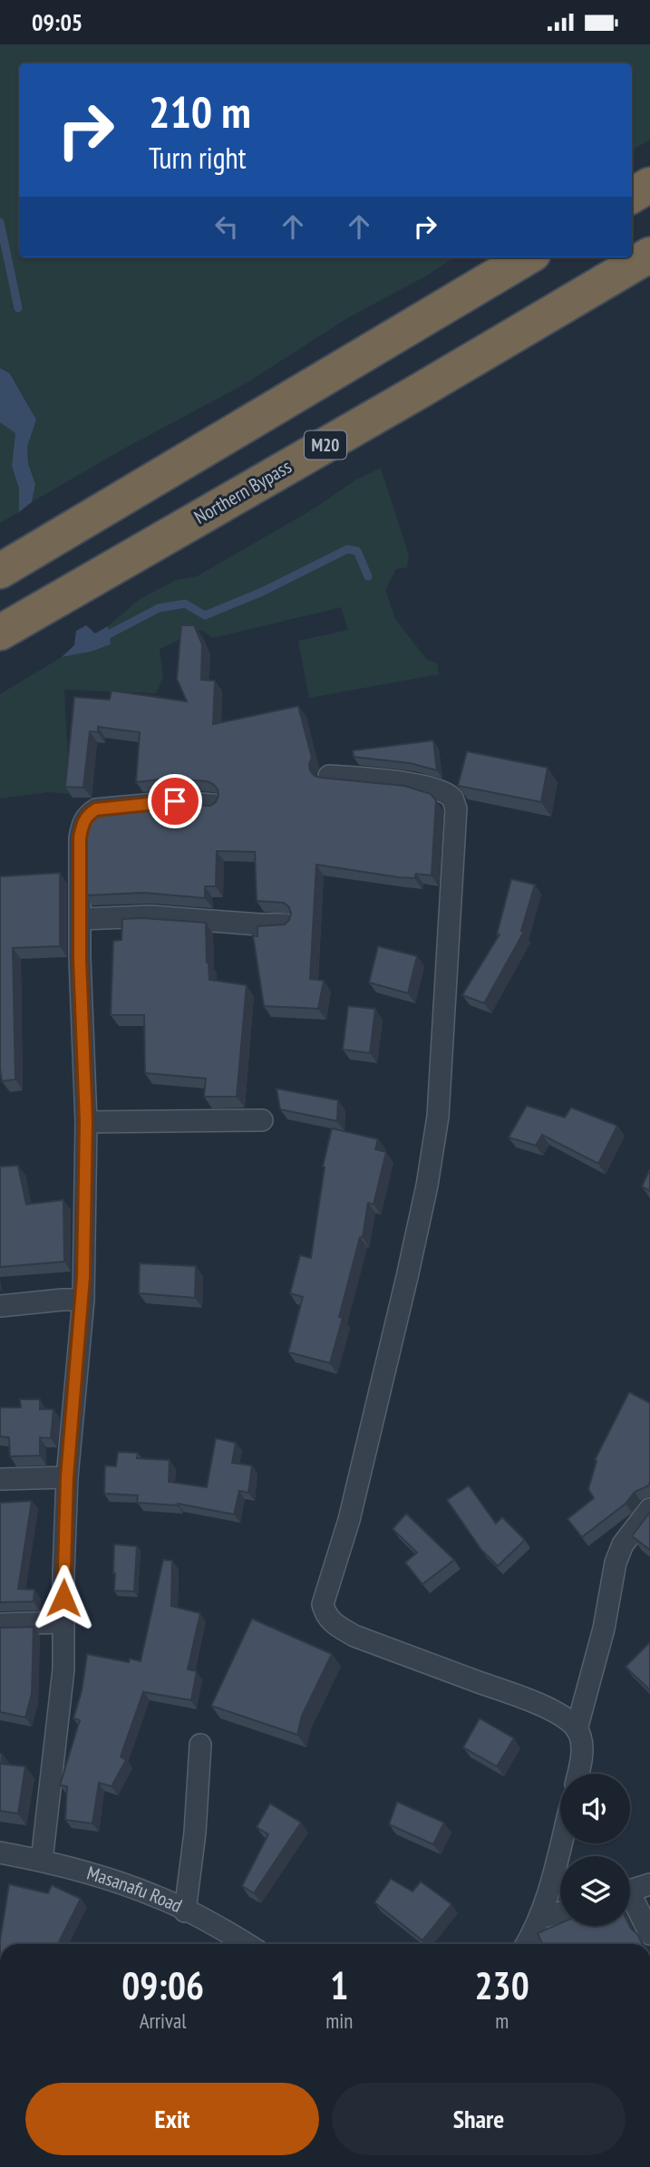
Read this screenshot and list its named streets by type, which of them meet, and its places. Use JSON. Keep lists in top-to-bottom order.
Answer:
{
  "streets": {
    "highway": ["M20", "Northern Bypass"],
    "street": ["Masanafu Road"]
  },
  "page": {
    "status": "09:05",
    "turn": ["210 m", "Turn right"],
    "eta": [
      "09:06",
      "Arrival",
      "1",
      "min",
      "230",
      "m"
    ],
    "buttons": ["Exit", "Share"]
  }
}
